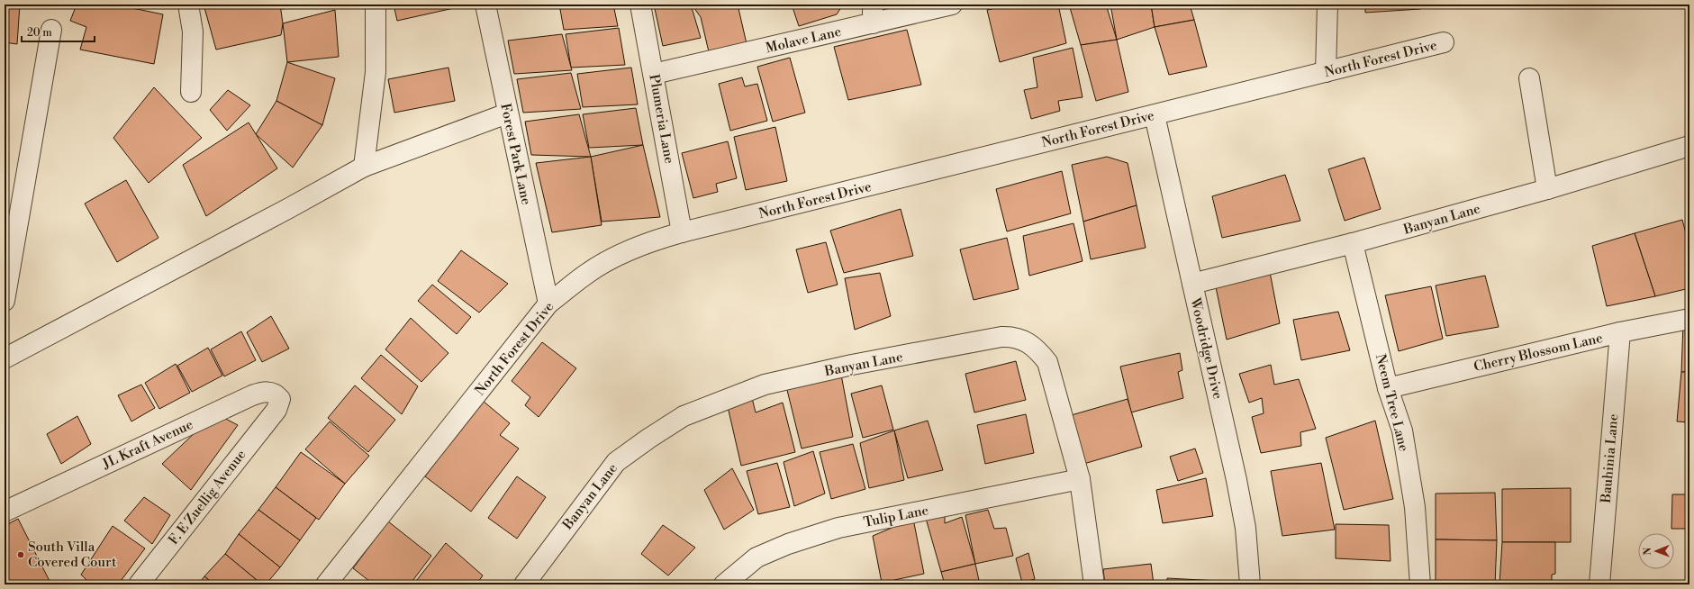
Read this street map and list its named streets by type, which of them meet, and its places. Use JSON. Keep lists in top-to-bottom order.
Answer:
{
  "streets": {
    "street": [
      "Molave Lane",
      "North Forest Drive",
      "Plumeria Lane",
      "Forest Park Lane",
      "Banyan Lane",
      "Woodridge Drive",
      "Cherry Blossom Lane",
      "Neem Tree Lane",
      "JL Kraft Avenue",
      "Bauhinia Lane",
      "F. E Zuellig Avenue",
      "Tulip Lane"
    ]
  },
  "crossings": [
    ["Molave Lane", "Plumeria Lane"],
    ["North Forest Drive", "Plumeria Lane"],
    ["North Forest Drive", "Forest Park Lane"],
    ["North Forest Drive", "Woodridge Drive"],
    ["Banyan Lane", "Woodridge Drive"],
    ["Banyan Lane", "Neem Tree Lane"],
    ["Banyan Lane", "Tulip Lane"],
    ["Cherry Blossom Lane", "Neem Tree Lane"],
    ["Cherry Blossom Lane", "Bauhinia Lane"],
    ["JL Kraft Avenue", "F. E Zuellig Avenue"]
  ],
  "places": ["South Villa Covered Court"],
  "scale_bar": "20 m",
  "north": "left"
}
